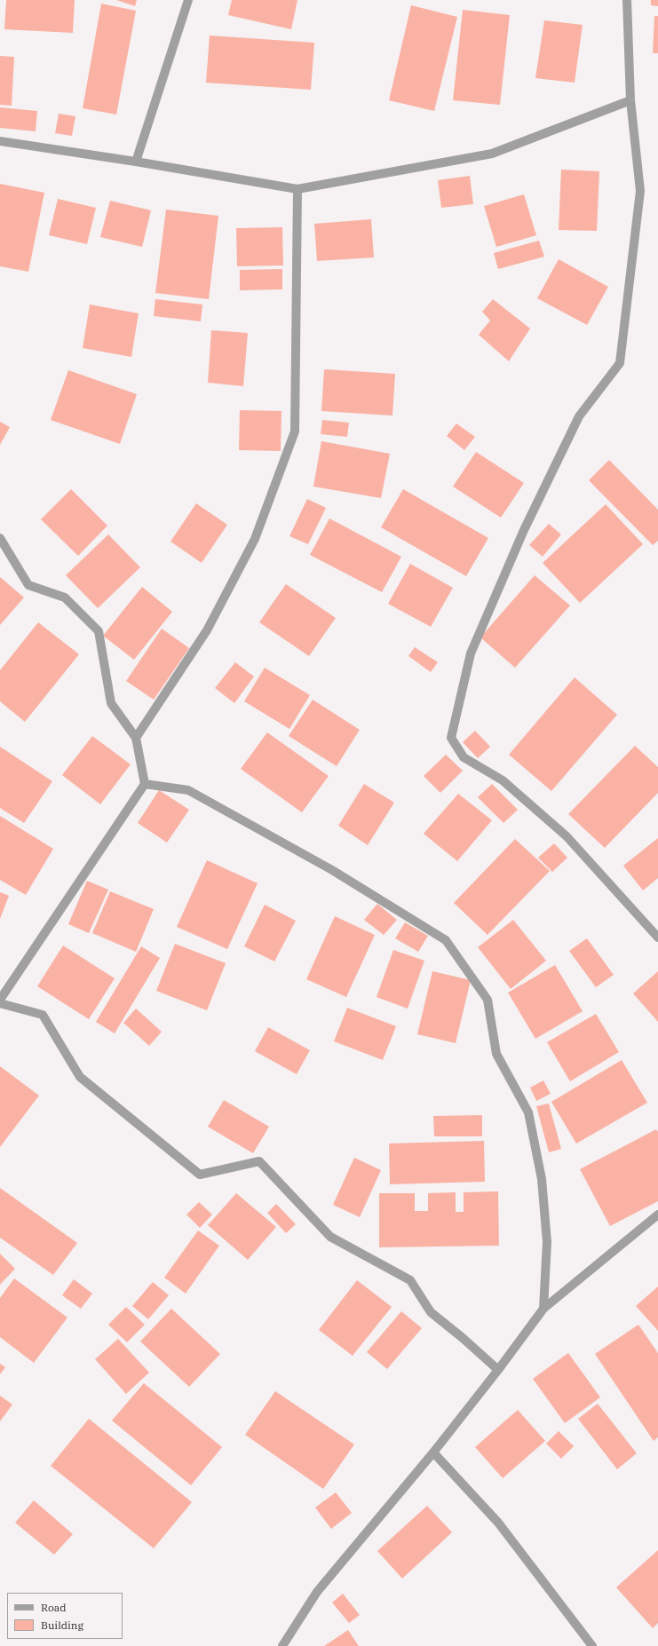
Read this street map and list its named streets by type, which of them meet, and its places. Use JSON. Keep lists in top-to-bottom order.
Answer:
{
  "legend": ["Road", "Building"]
}
